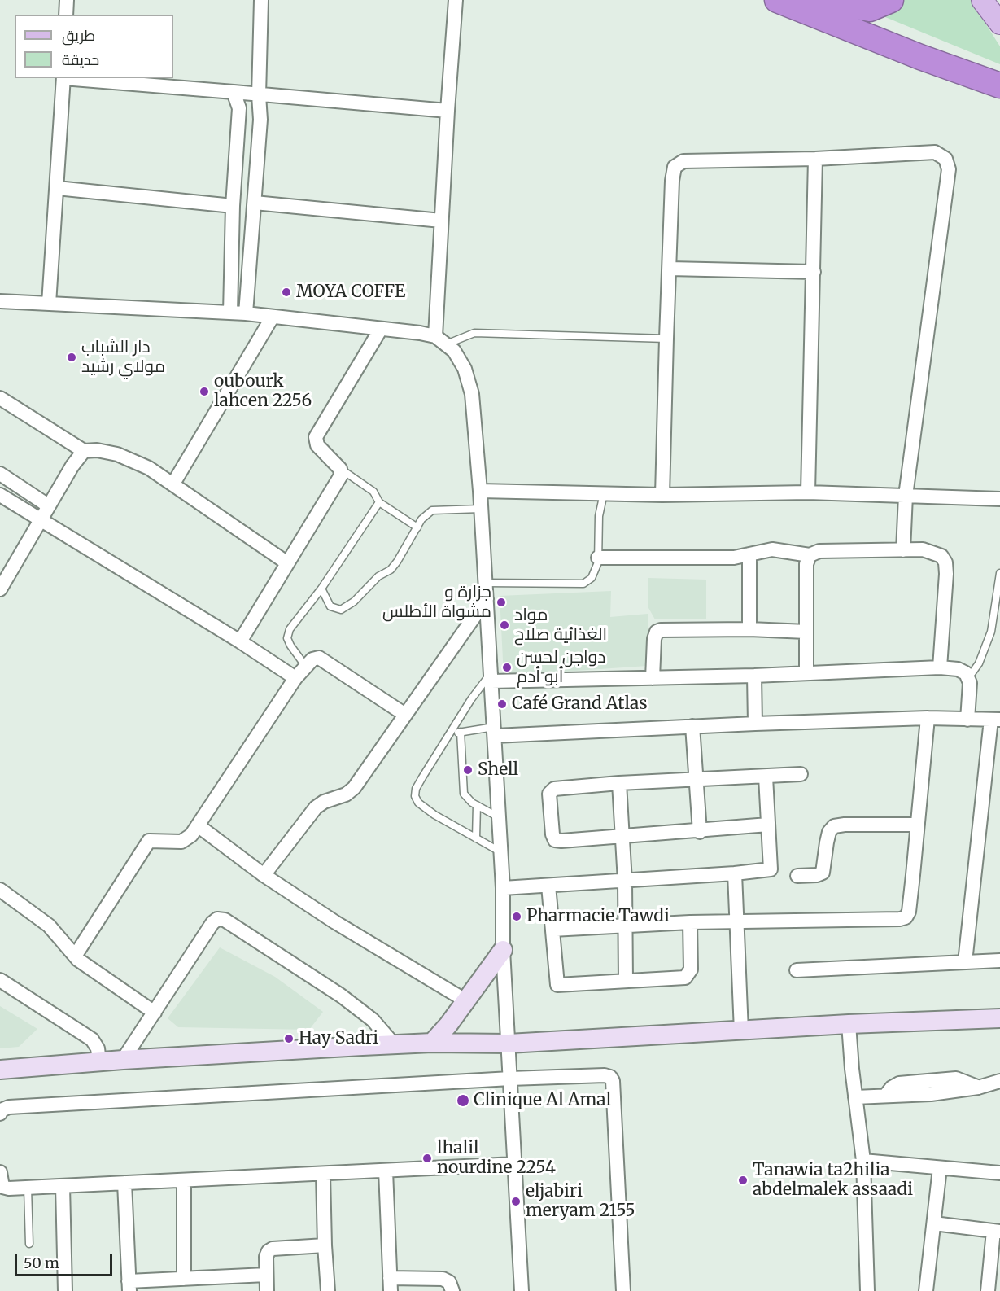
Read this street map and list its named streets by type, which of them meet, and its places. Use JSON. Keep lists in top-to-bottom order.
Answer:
{
  "places": [
    "MOYA COFFE",
    "دار الشباب مولاي رشيد",
    "oubourk lahcen 2256",
    "جزارة و مشواة الأطلس",
    "مواد الغذائية صلاح",
    "دواجن لحسن أبو أدم",
    "Café Grand Atlas",
    "Shell",
    "Pharmacie Tawdi",
    "Hay Sadri",
    "Clinique Al Amal",
    "lhalil nourdine 2254",
    "Tanawia ta2hilia abdelmalek assaadi",
    "eljabiri meryam 2155"
  ],
  "legend": ["طريق", "حديقة"],
  "scale_bar": "50 m"
}
